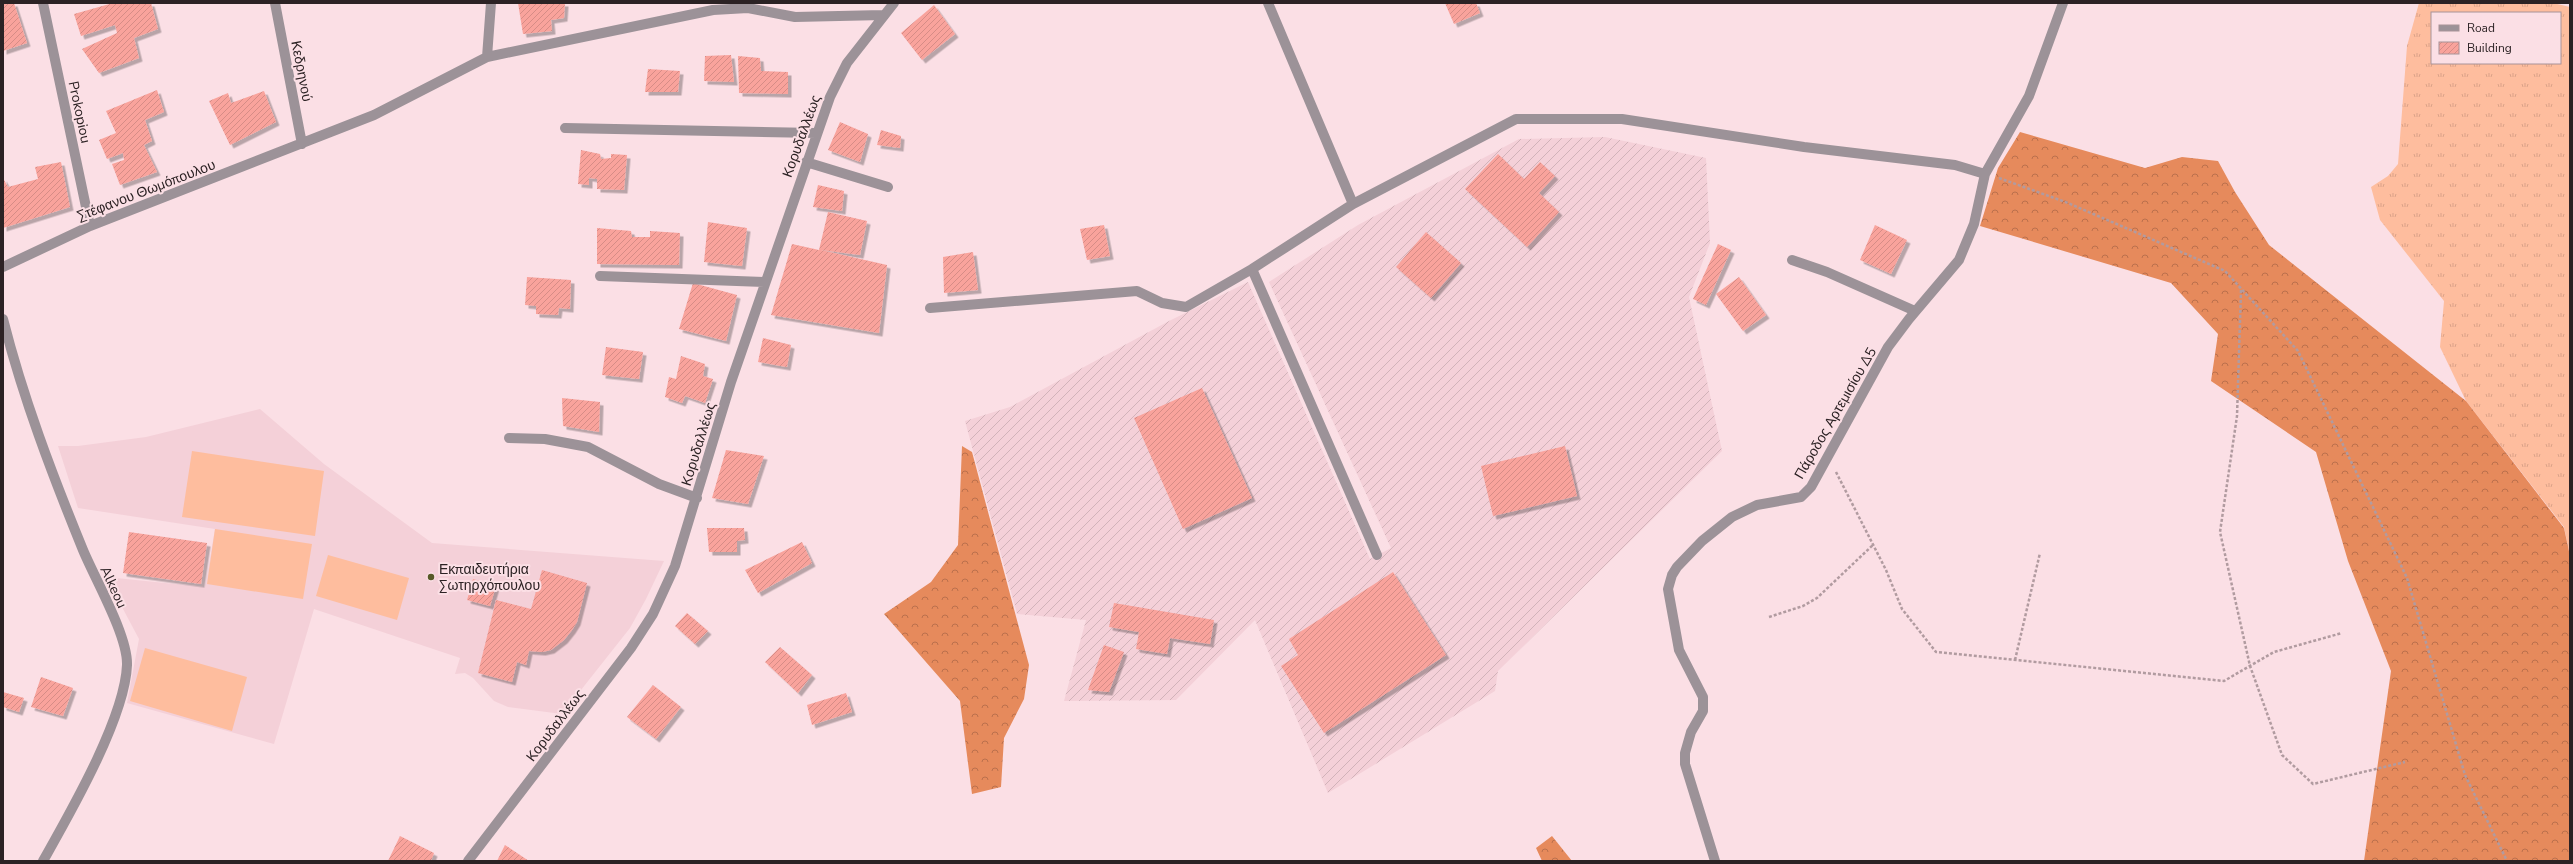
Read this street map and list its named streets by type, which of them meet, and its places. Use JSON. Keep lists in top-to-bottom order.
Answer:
{
  "streets": {
    "street": [
      "Κεδρηνού",
      "Prokopiou",
      "Κορυδαλλέως",
      "Στέφανου Θωμόπουλου",
      "Πάροδος Αρτεμισίου Δ5",
      "Alkeou"
    ]
  },
  "crossings": [
    ["Κεδρηνού", "Στέφανου Θωμόπουλου"],
    ["Prokopiou", "Στέφανου Θωμόπουλου"],
    ["Κορυδαλλέως", "Στέφανου Θωμόπουλου"]
  ],
  "places": ["Εκπαιδευτήρια Σωτηρχόπουλου"],
  "legend": ["Road", "Building"]
}
